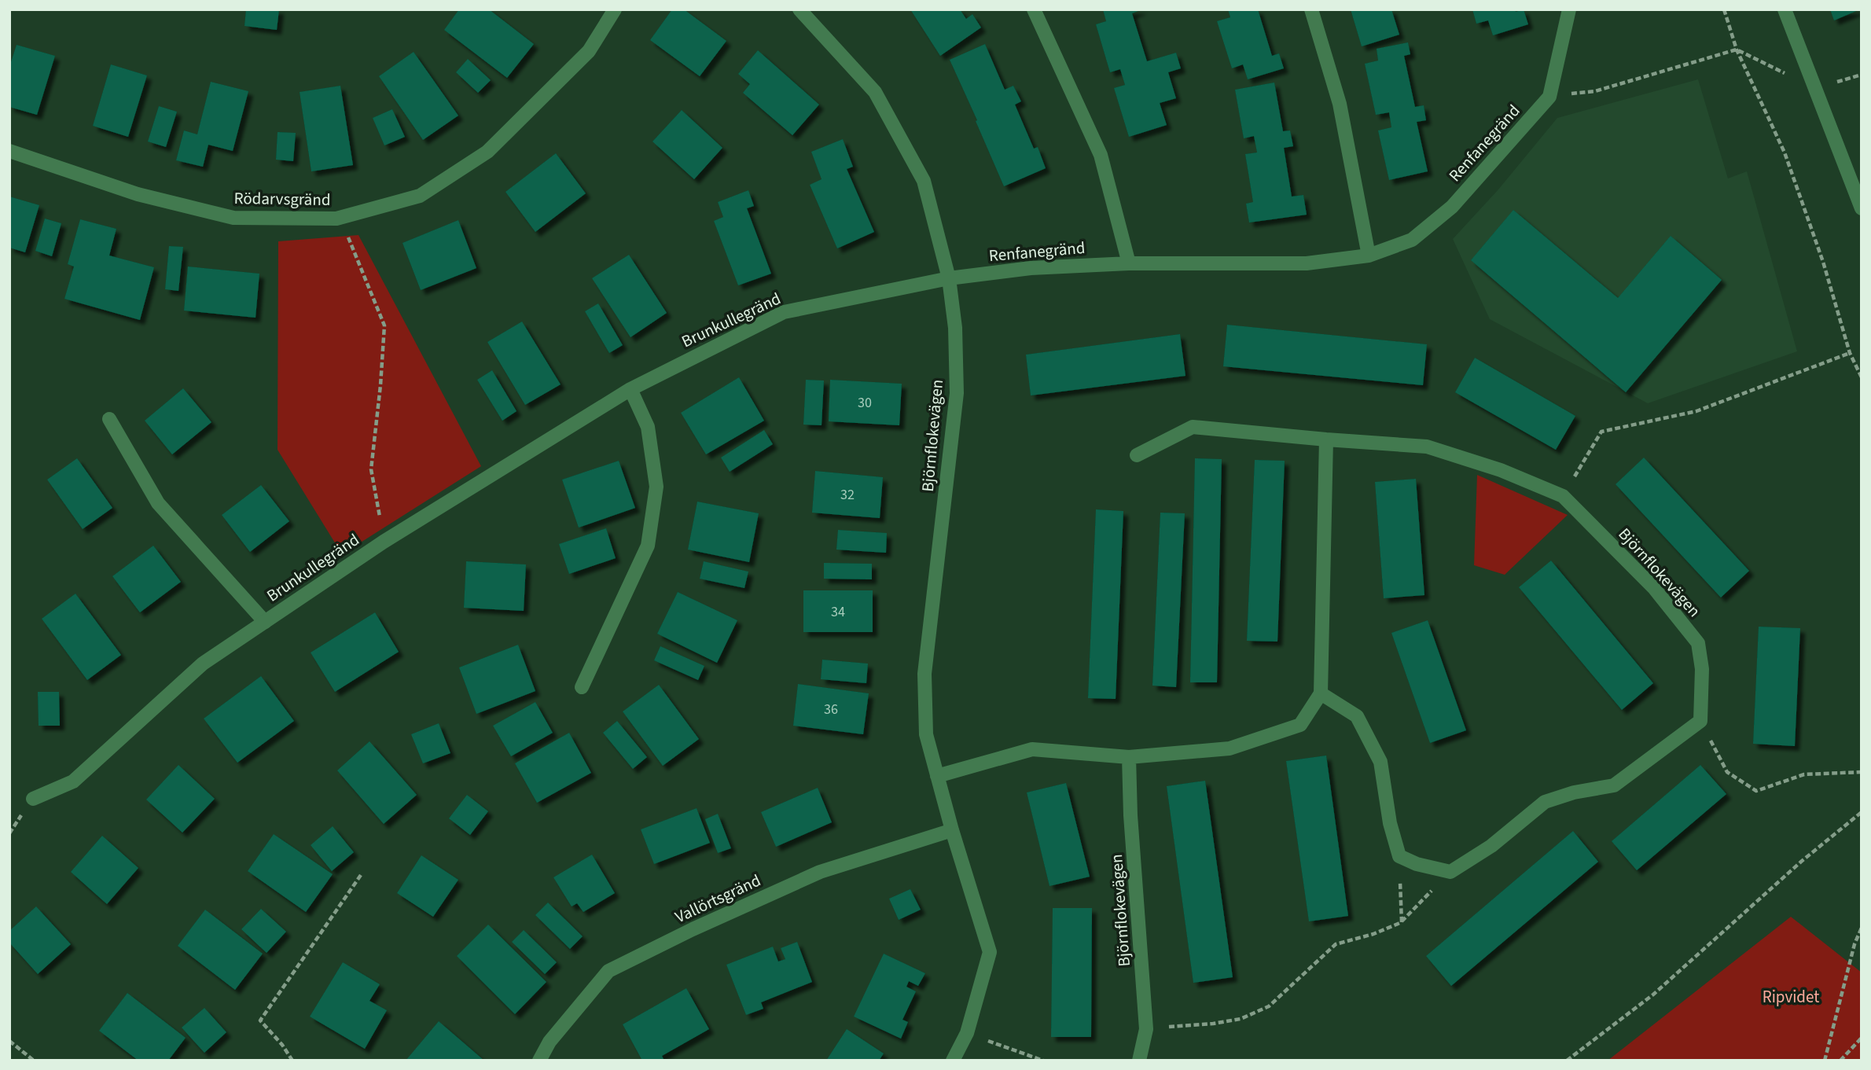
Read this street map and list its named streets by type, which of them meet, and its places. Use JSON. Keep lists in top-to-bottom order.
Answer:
{
  "streets": {
    "street": [
      "Renfanegränd",
      "Rödarvsgränd",
      "Brunkullegränd",
      "Björnflokevägen",
      "Vallörtsgränd"
    ]
  },
  "crossings": [
    ["Renfanegränd", "Brunkullegränd"],
    ["Renfanegränd", "Björnflokevägen"],
    ["Brunkullegränd", "Björnflokevägen"],
    ["Björnflokevägen", "Vallörtsgränd"]
  ],
  "parks": ["Ripvidet"],
  "house_numbers": [
    "30",
    "32",
    "34",
    "36"
  ]
}
